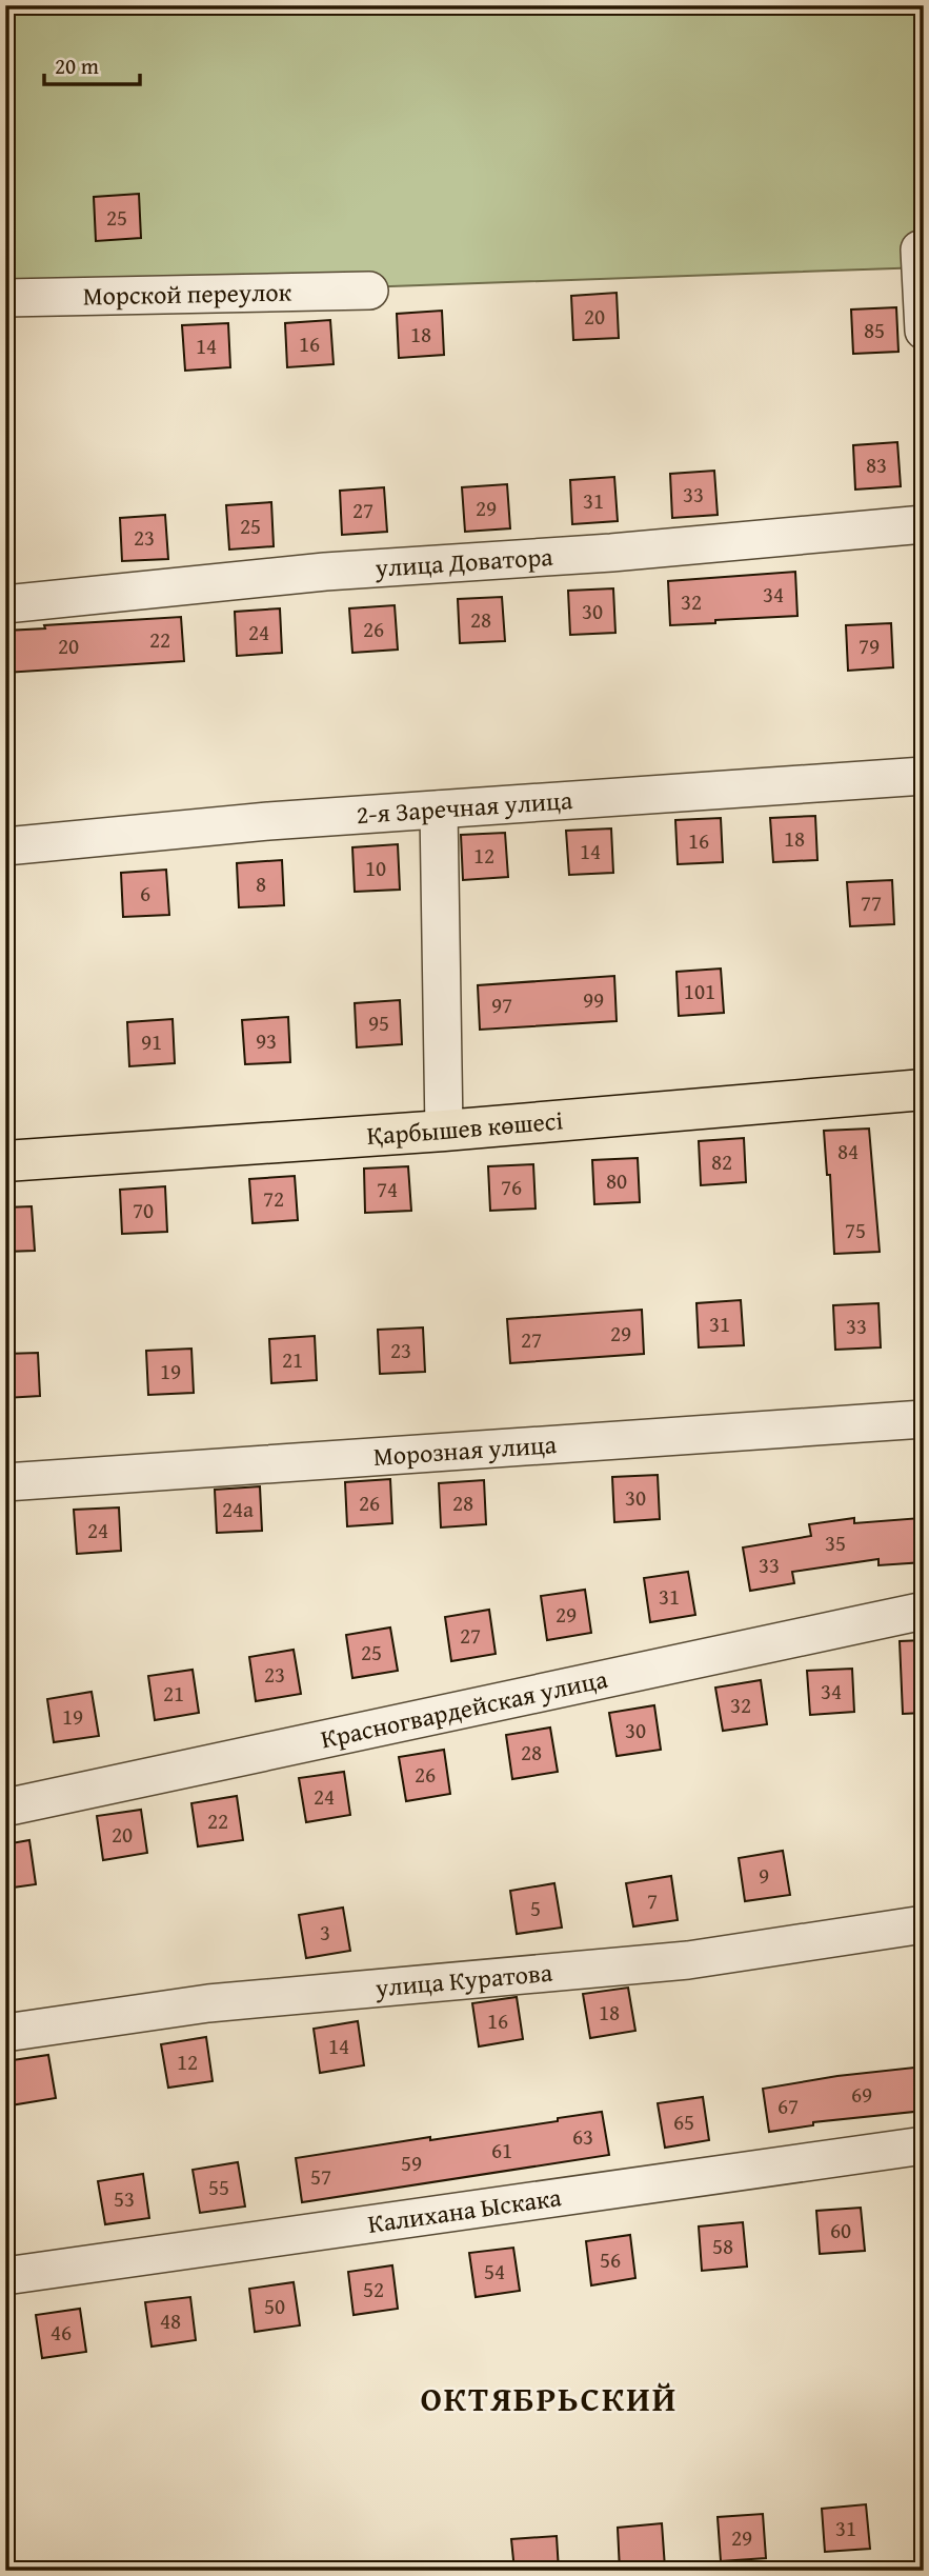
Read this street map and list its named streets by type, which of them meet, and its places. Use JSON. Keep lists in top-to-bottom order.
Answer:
{
  "streets": {
    "main road": ["Қарбышев көшесі"],
    "street": [
      "Морской переулок",
      "улица Доватора",
      "2-я Заречная улица",
      "Морозная улица",
      "Красногвардейская улица",
      "улица Куратова",
      "Калихана Ыскака"
    ]
  },
  "districts": ["ОКТЯБРЬСКИЙ"],
  "house_numbers": [
    "25",
    "20",
    "85",
    "18",
    "16",
    "14",
    "83",
    "33",
    "31",
    "29",
    "27",
    "25",
    "23",
    "34",
    "32",
    "30",
    "28",
    "26",
    "24",
    "22",
    "20",
    "79",
    "18",
    "16",
    "14",
    "12",
    "10",
    "8",
    "6",
    "77",
    "101",
    "99",
    "97",
    "95",
    "93",
    "91",
    "84",
    "82",
    "80",
    "76",
    "74",
    "72",
    "70",
    "75",
    "31",
    "33",
    "29",
    "27",
    "23",
    "21",
    "19",
    "30",
    "26",
    "28",
    "24а",
    "24",
    "35",
    "33",
    "31",
    "29",
    "27",
    "25",
    "23",
    "34",
    "21",
    "32",
    "19",
    "30",
    "28",
    "26",
    "24",
    "22",
    "20",
    "9",
    "7",
    "5",
    "3",
    "18",
    "16",
    "14",
    "12",
    "69",
    "67",
    "65",
    "63",
    "61",
    "59",
    "57",
    "55",
    "53",
    "60",
    "58",
    "56",
    "54",
    "52",
    "50",
    "48",
    "46",
    "31",
    "29"
  ],
  "scale_bar": "20 m"
}
